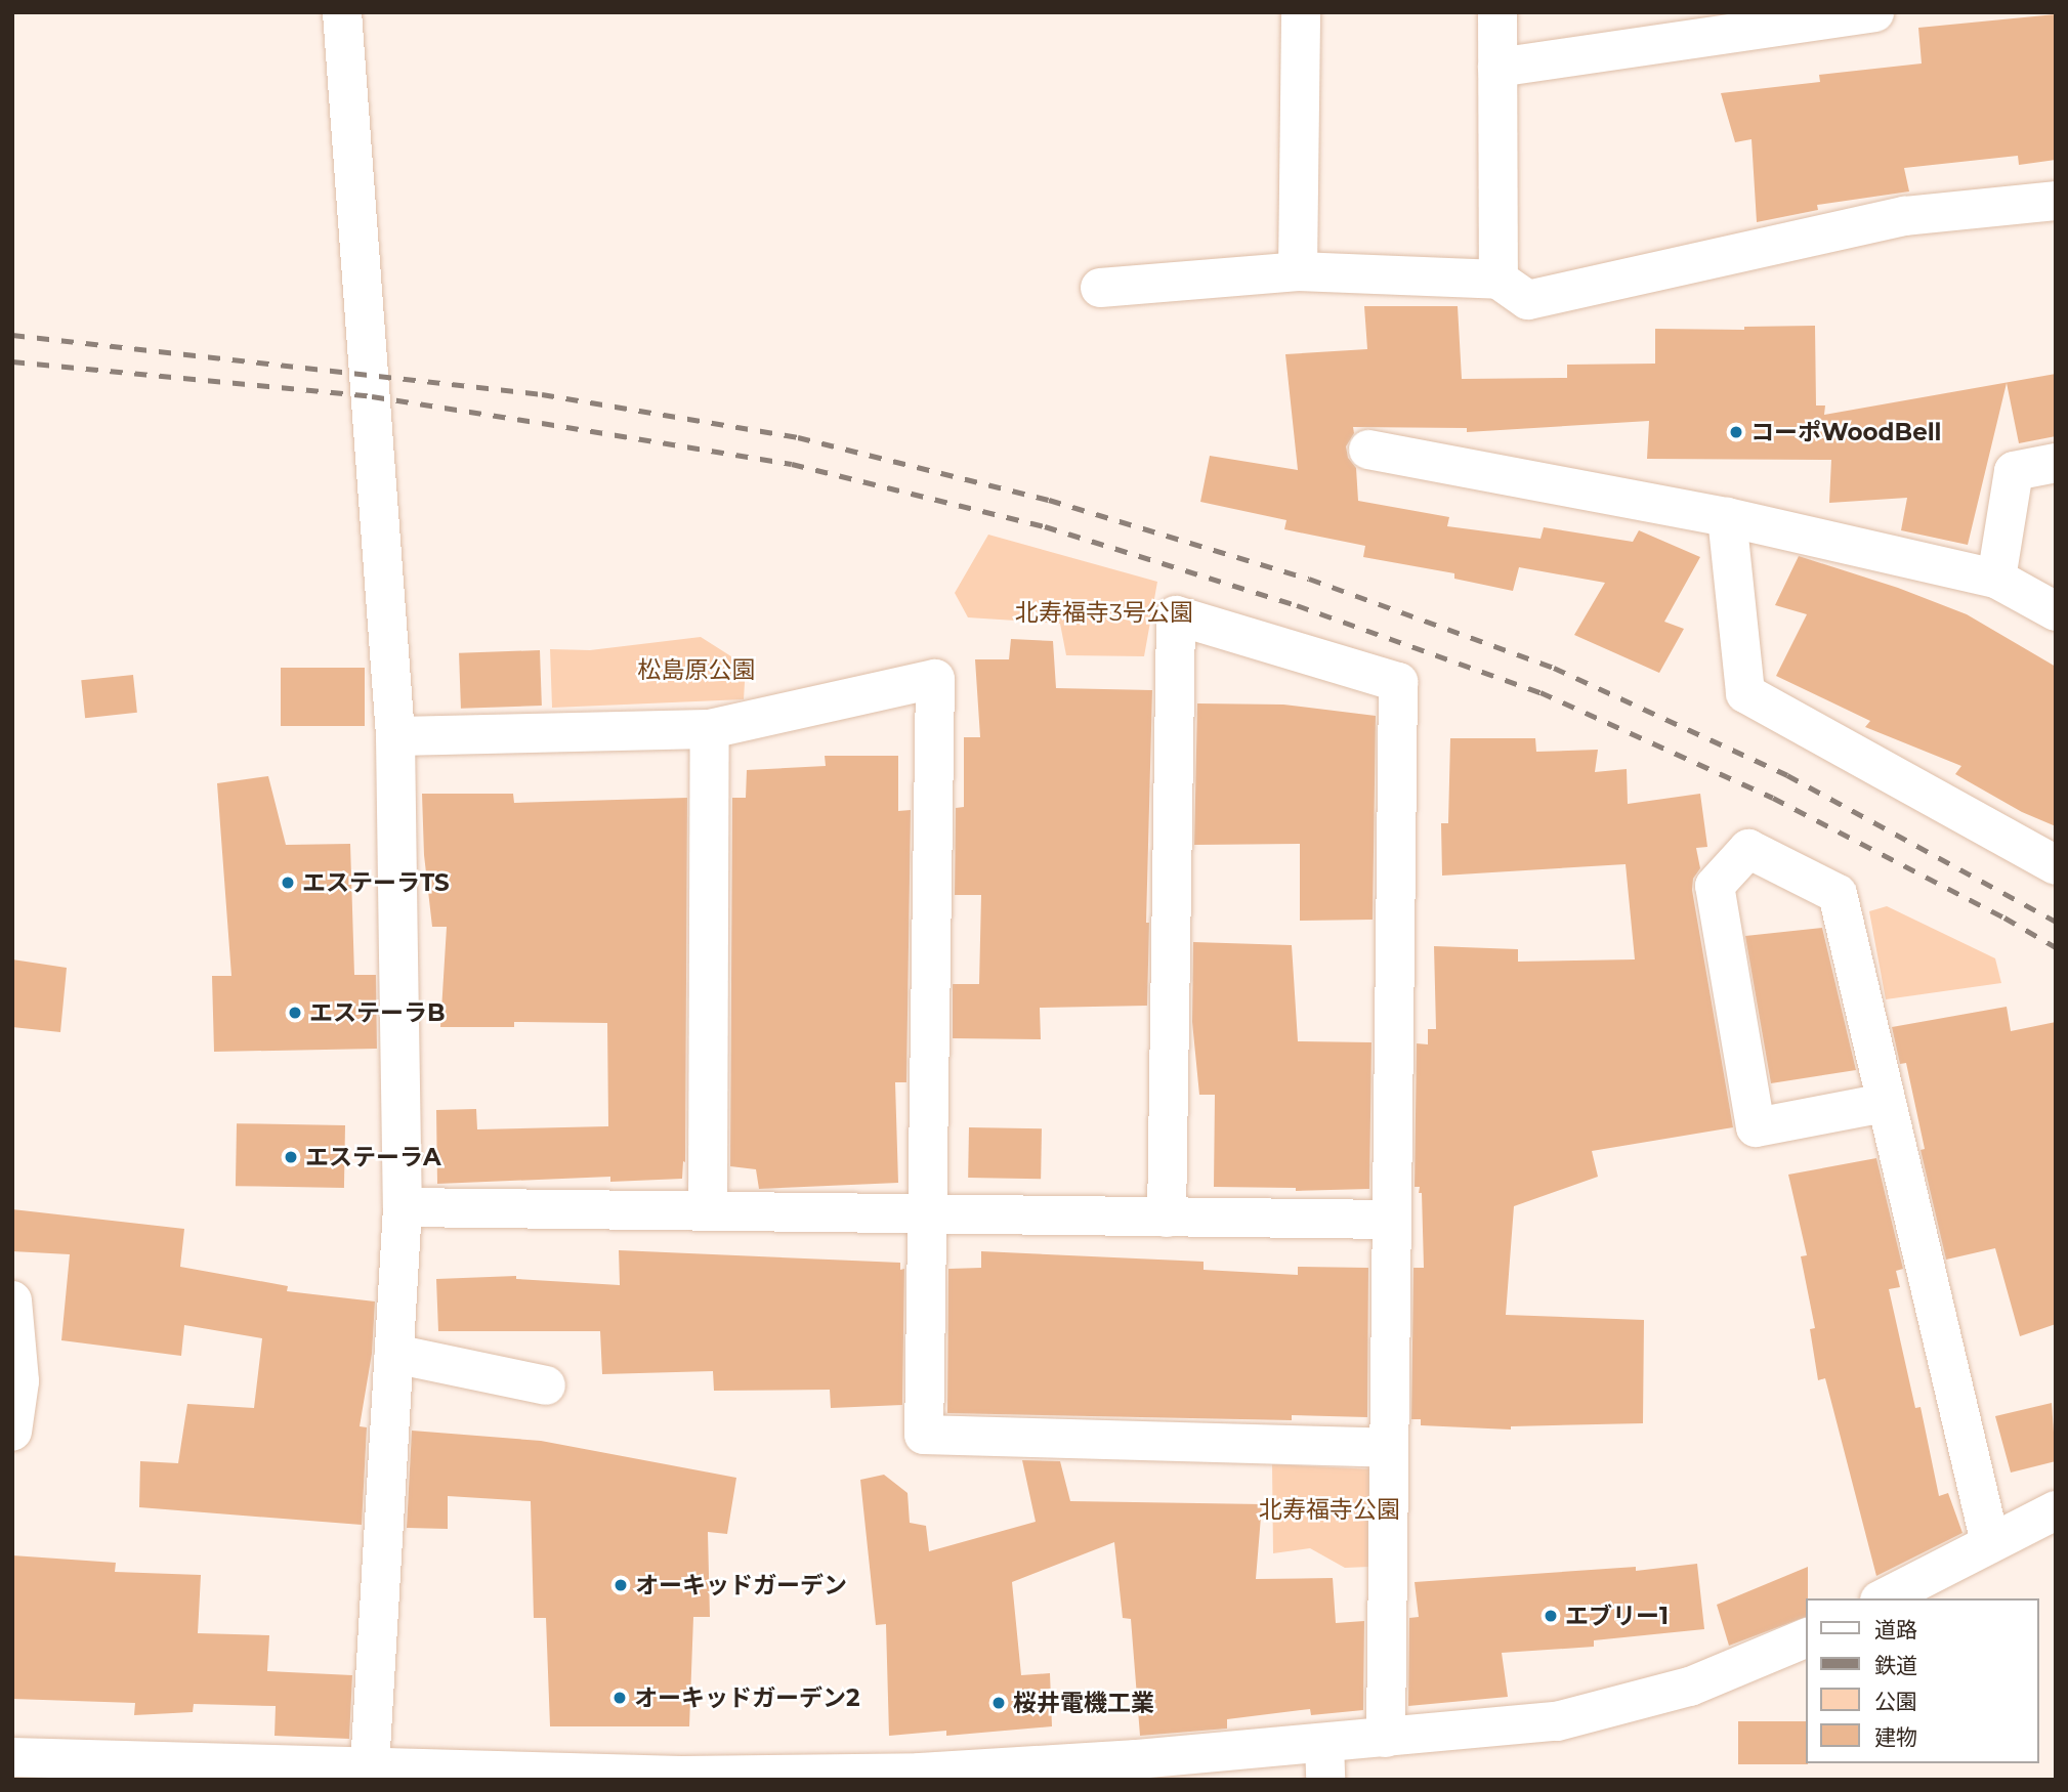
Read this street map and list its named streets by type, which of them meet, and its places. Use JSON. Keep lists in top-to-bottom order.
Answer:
{
  "parks": ["北寿福寺3号公園", "松島原公園", "北寿福寺公園"],
  "places": [
    "コーポWoodBell",
    "エステーラTS",
    "エステーラB",
    "エステーラA",
    "オーキッドガーデン",
    "エブリー1",
    "オーキッドガーデン2",
    "桜井電機工業"
  ],
  "legend": [
    "道路",
    "鉄道",
    "公園",
    "建物"
  ]
}
